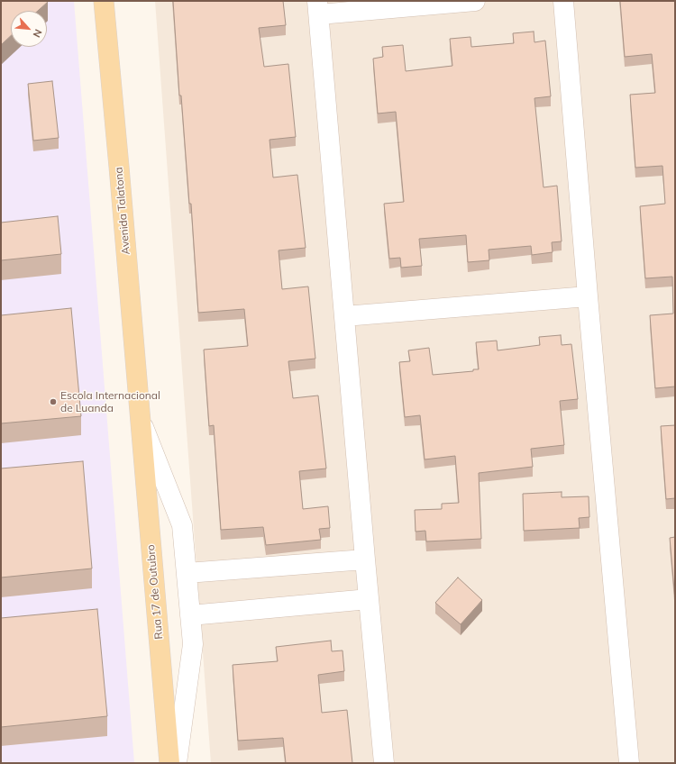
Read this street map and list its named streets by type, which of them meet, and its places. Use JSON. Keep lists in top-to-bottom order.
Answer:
{
  "streets": {
    "main road": ["Avenida Talatona", "Rua 17 de Outubro"]
  },
  "crossings": [
    ["Avenida Talatona", "Rua 17 de Outubro"]
  ],
  "places": ["Escola Internacional de Luanda"],
  "north": "bottom right"
}
